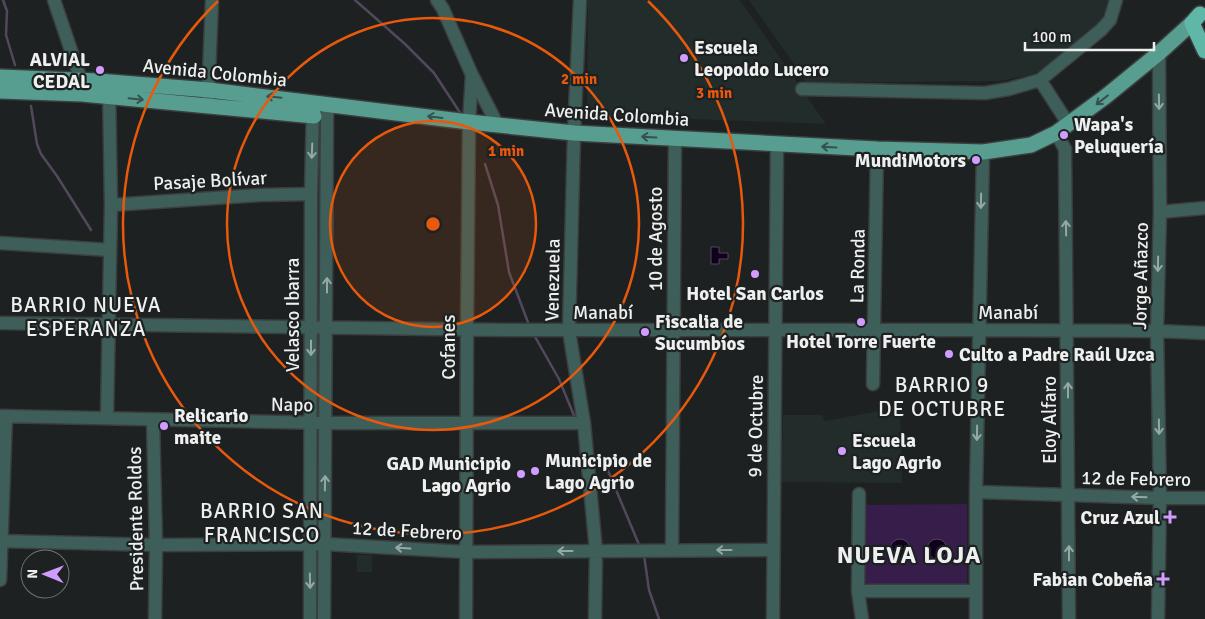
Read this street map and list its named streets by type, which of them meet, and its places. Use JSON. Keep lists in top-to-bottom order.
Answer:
{
  "streets": {
    "main road": ["Avenida Colombia"],
    "street": [
      "Pasaje Bolívar",
      "10 de Agosto",
      "La Ronda",
      "Jorge Añazco",
      "Venezuela",
      "Manabí",
      "Velasco Ibarra",
      "Cofanes",
      "Napo",
      "Eloy Alfaro",
      "9 de Octubre",
      "12 de Febrero",
      "Presidente Roldos"
    ]
  },
  "crossings": [
    ["Avenida Colombia", "10 de Agosto"],
    ["Avenida Colombia", "La Ronda"],
    ["Avenida Colombia", "Jorge Añazco"],
    ["Avenida Colombia", "Venezuela"],
    ["Avenida Colombia", "Velasco Ibarra"],
    ["Avenida Colombia", "Cofanes"],
    ["Avenida Colombia", "Eloy Alfaro"],
    ["Avenida Colombia", "9 de Octubre"],
    ["Pasaje Bolívar", "Velasco Ibarra"],
    ["10 de Agosto", "Manabí"],
    ["10 de Agosto", "12 de Febrero"],
    ["La Ronda", "Manabí"],
    ["Jorge Añazco", "Manabí"],
    ["Jorge Añazco", "12 de Febrero"],
    ["Venezuela", "Manabí"],
    ["Venezuela", "Napo"],
    ["Venezuela", "12 de Febrero"],
    ["Manabí", "Velasco Ibarra"],
    ["Manabí", "Cofanes"],
    ["Manabí", "Eloy Alfaro"],
    ["Manabí", "9 de Octubre"],
    ["Velasco Ibarra", "Napo"],
    ["Velasco Ibarra", "12 de Febrero"],
    ["Cofanes", "Napo"],
    ["Cofanes", "12 de Febrero"],
    ["Napo", "Presidente Roldos"],
    ["Eloy Alfaro", "12 de Febrero"],
    ["12 de Febrero", "Presidente Roldos"]
  ],
  "one_way": ["Jorge Añazco", "12 de Febrero"],
  "districts": [
    "BARRIO NUEVA ESPERANZA",
    "BARRIO 9 DE OCTUBRE",
    "BARRIO SAN FRANCISCO",
    "NUEVA LOJA"
  ],
  "places": {
    "other": [
      "Escuela Leopoldo Lucero",
      "ALVIAL CEDAL",
      "Wapa's Peluquería",
      "MundiMotors",
      "Hotel San Carlos",
      "Hotel Torre Fuerte",
      "Fiscalia de Sucumbíos",
      "Culto a Padre Raúl Uzca",
      "Relicario maite",
      "Escuela Lago Agrio",
      "Municipio de Lago Agrio",
      "GAD Municipio Lago Agrio"
    ],
    "health": ["Cruz Azul", "Fabian Cobeña"]
  },
  "scale_bar": "100 m",
  "north": "left",
  "rings": ["2 min", "3 min", "1 min"]
}
